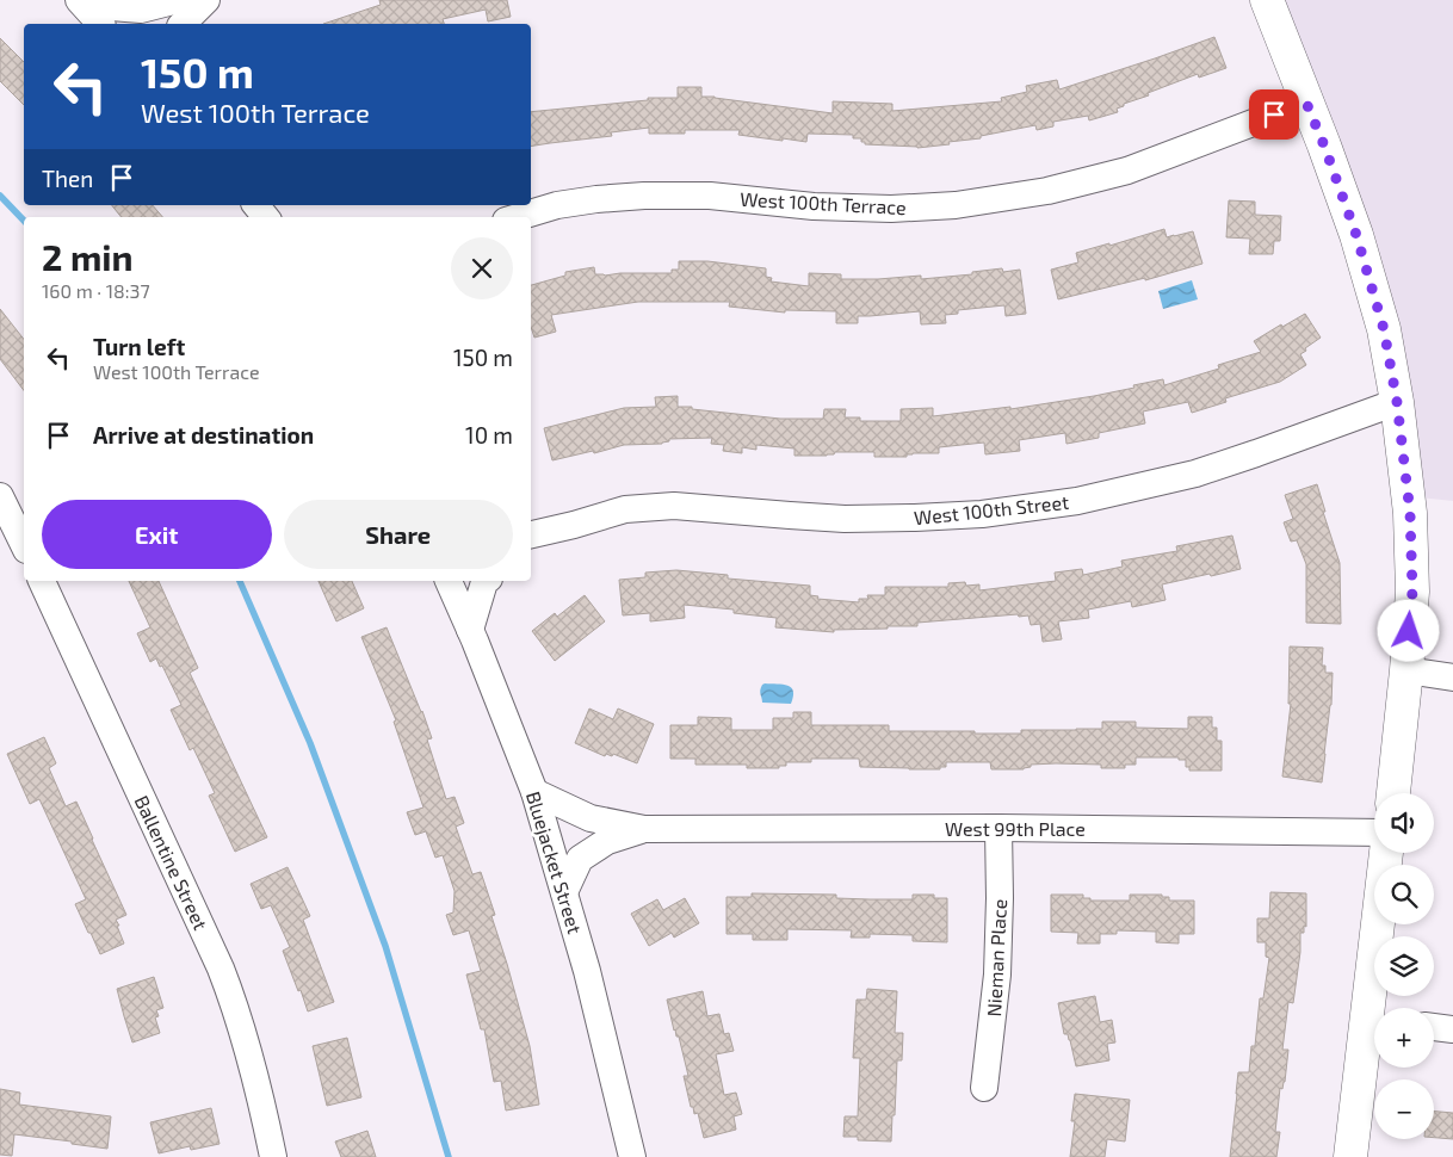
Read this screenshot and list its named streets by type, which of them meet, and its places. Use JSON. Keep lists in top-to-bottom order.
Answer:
{
  "streets": {
    "street": [
      "West 100th Terrace",
      "West 100th Street",
      "West 99th Place",
      "Ballentine Street",
      "Bluejacket Street",
      "Nieman Place"
    ]
  },
  "crossings": [
    ["West 99th Place", "Bluejacket Street"],
    ["West 99th Place", "Nieman Place"]
  ],
  "page": {
    "turn": ["150 m", "West 100th Terrace"],
    "then": "Then",
    "heading": ["2 min", "160 m · 18:37"],
    "list": [
      {
        "name": "Turn left",
        "note": "West 100th Terrace",
        "value": "150 m"
      },
      {
        "name": "Arrive at destination",
        "value": "10 m"
      }
    ],
    "buttons": ["Exit", "Share"],
    "map_buttons": ["+", "−"]
  }
}
